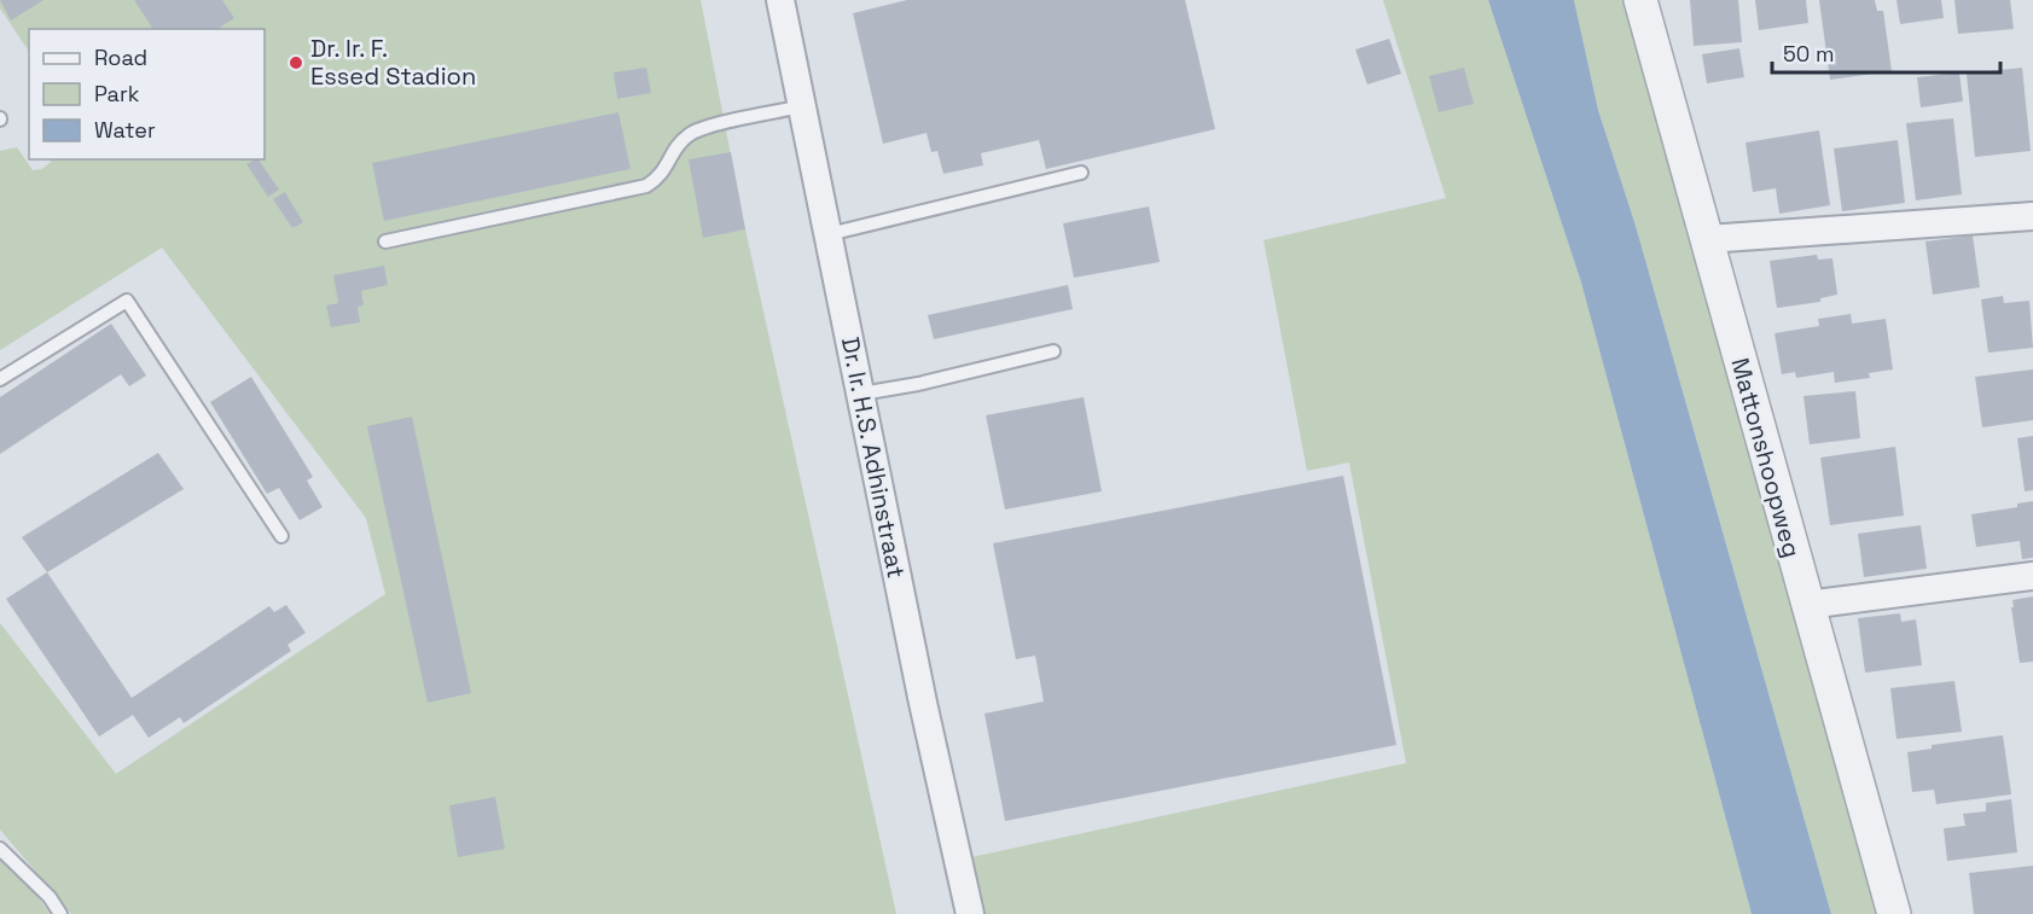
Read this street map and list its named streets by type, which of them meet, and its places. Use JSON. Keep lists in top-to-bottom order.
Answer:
{
  "streets": {
    "street": ["Dr. Ir. H.S. Adhinstraat", "Mattonshoopweg"]
  },
  "places": ["Dr. Ir. F. Essed Stadion"],
  "legend": ["Road", "Park", "Water"],
  "scale_bar": "50 m"
}
